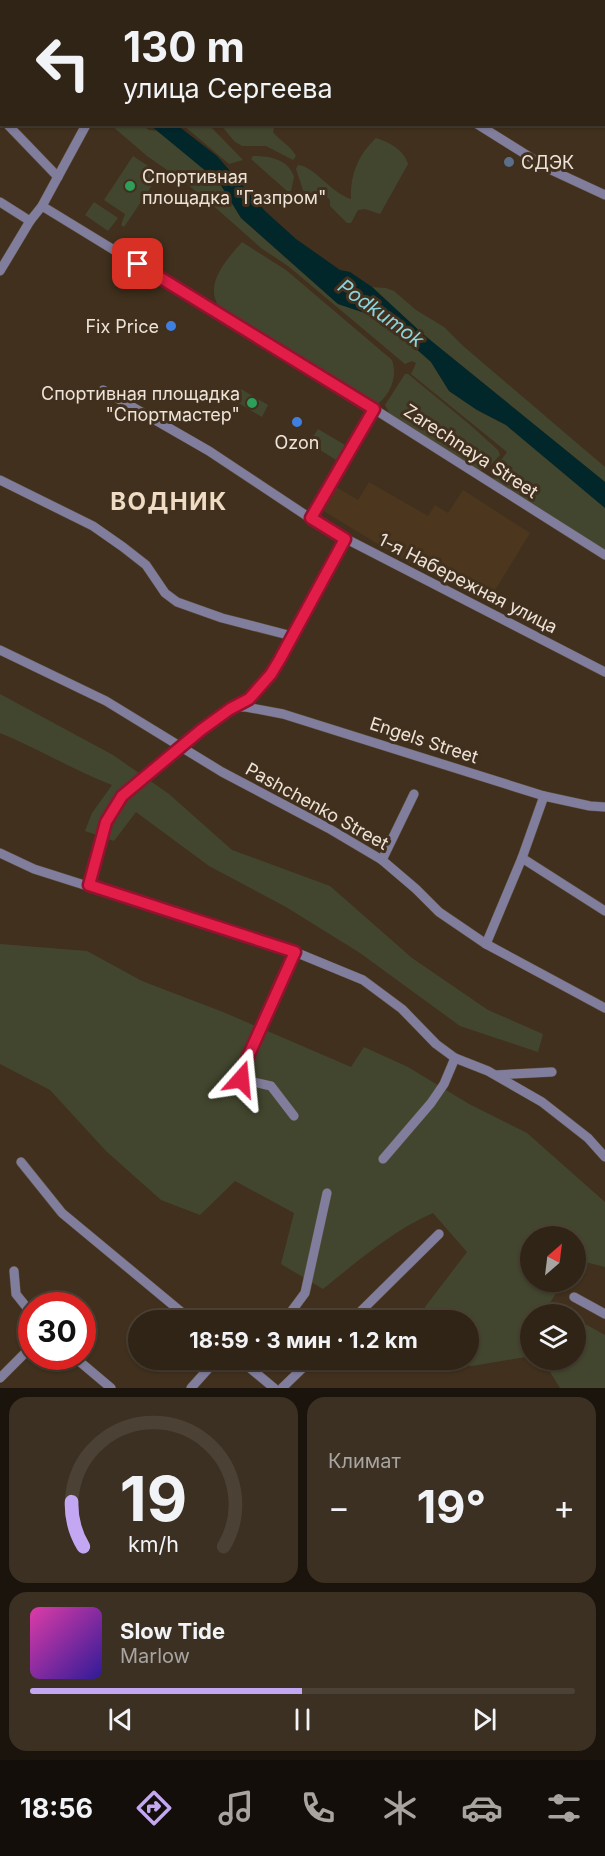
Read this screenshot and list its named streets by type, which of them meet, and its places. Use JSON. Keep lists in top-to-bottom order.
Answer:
{
  "streets": {
    "street": [
      "Zarechnaya Street",
      "1-я Набережная улица",
      "Engels Street",
      "Pashchenko Street"
    ]
  },
  "districts": ["ВОДНИК"],
  "water": ["Podkumok"],
  "places": [
    "СДЭК",
    "Спортивная площадка \"Газпром\"",
    "Fix Price",
    "Спортивная площадка \"Спортмастер\"",
    "Ozon"
  ],
  "north": "top right",
  "page": {
    "turn": ["130 m", "улица Сергеева"],
    "limit": "30",
    "trip": "18:59 · 3 мин · 1.2 km",
    "tile": "Климат",
    "heat": ["−", "19°", "+"],
    "song": ["Slow Tide", "Marlow"],
    "tabs": "18:56",
    "gauge": ["19", "km/h"]
  }
}
